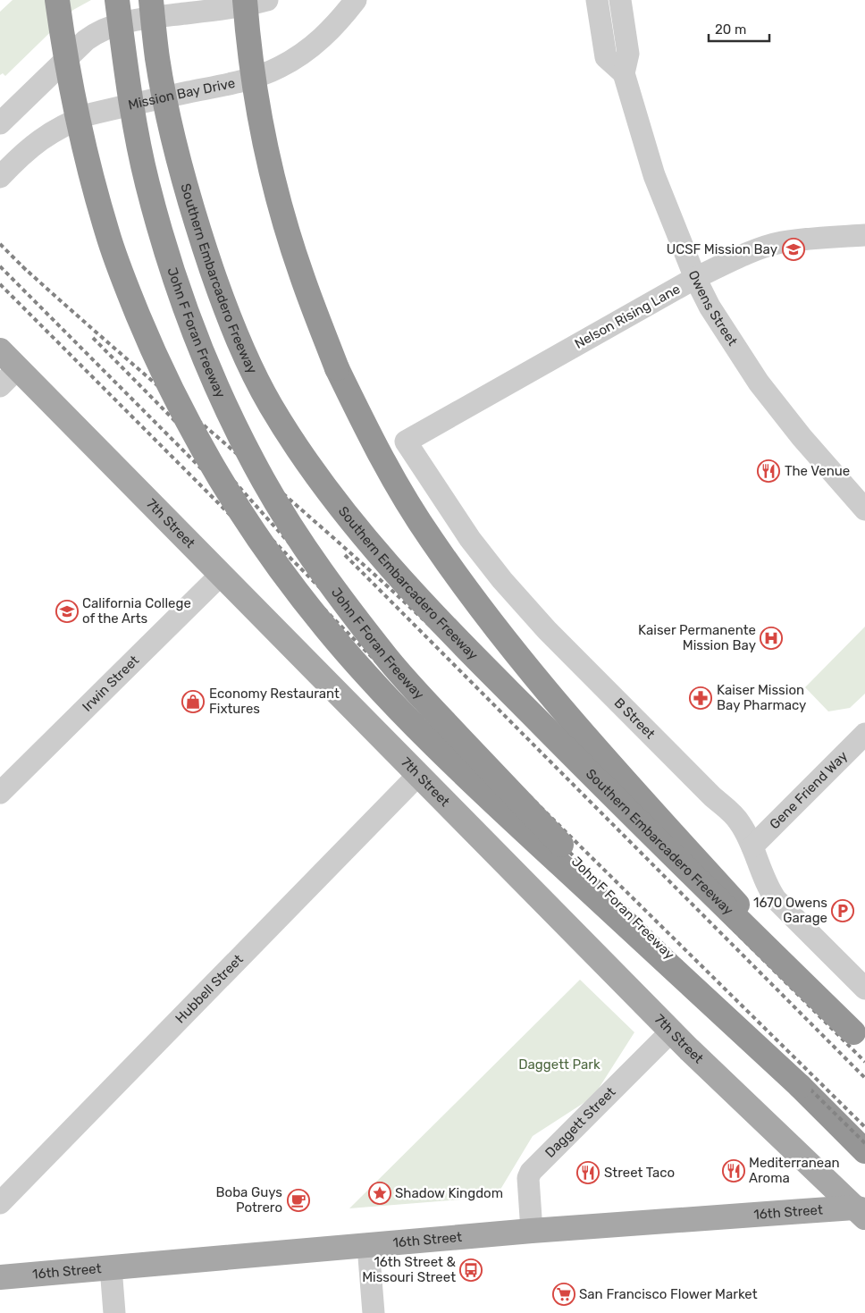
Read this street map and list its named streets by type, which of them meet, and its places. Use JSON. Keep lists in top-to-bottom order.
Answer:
{
  "streets": {
    "highway": ["Southern Embarcadero Freeway", "John F Foran Freeway"],
    "main road": ["7th Street", "16th Street"],
    "street": [
      "Mission Bay Drive",
      "Owens Street",
      "Nelson Rising Lane",
      "Irwin Street",
      "B Street",
      "Gene Friend Way",
      "Hubbell Street",
      "Daggett Street"
    ]
  },
  "crossings": [
    ["Owens Street", "Nelson Rising Lane"],
    ["Nelson Rising Lane", "B Street"],
    ["7th Street", "Irwin Street"],
    ["7th Street", "Hubbell Street"],
    ["7th Street", "Daggett Street"],
    ["7th Street", "16th Street"],
    ["B Street", "Gene Friend Way"],
    ["Daggett Street", "16th Street"]
  ],
  "parks": ["Daggett Park"],
  "places": {
    "school or university": ["UCSF Mission Bay", "California College of the Arts"],
    "restaurant": ["The Venue", "Mediterranean Aroma", "Street Taco"],
    "hospital": ["Kaiser Permanente Mission Bay"],
    "pharmacy": ["Kaiser Mission Bay Pharmacy"],
    "shop": ["Economy Restaurant Fixtures"],
    "parking": ["1670 Owens Garage"],
    "place": ["Shadow Kingdom"],
    "cafe": ["Boba Guys Potrero"],
    "bus stop": ["16th Street & Missouri Street"],
    "supermarket": ["San Francisco Flower Market"]
  },
  "scale_bar": "20 m"
}
